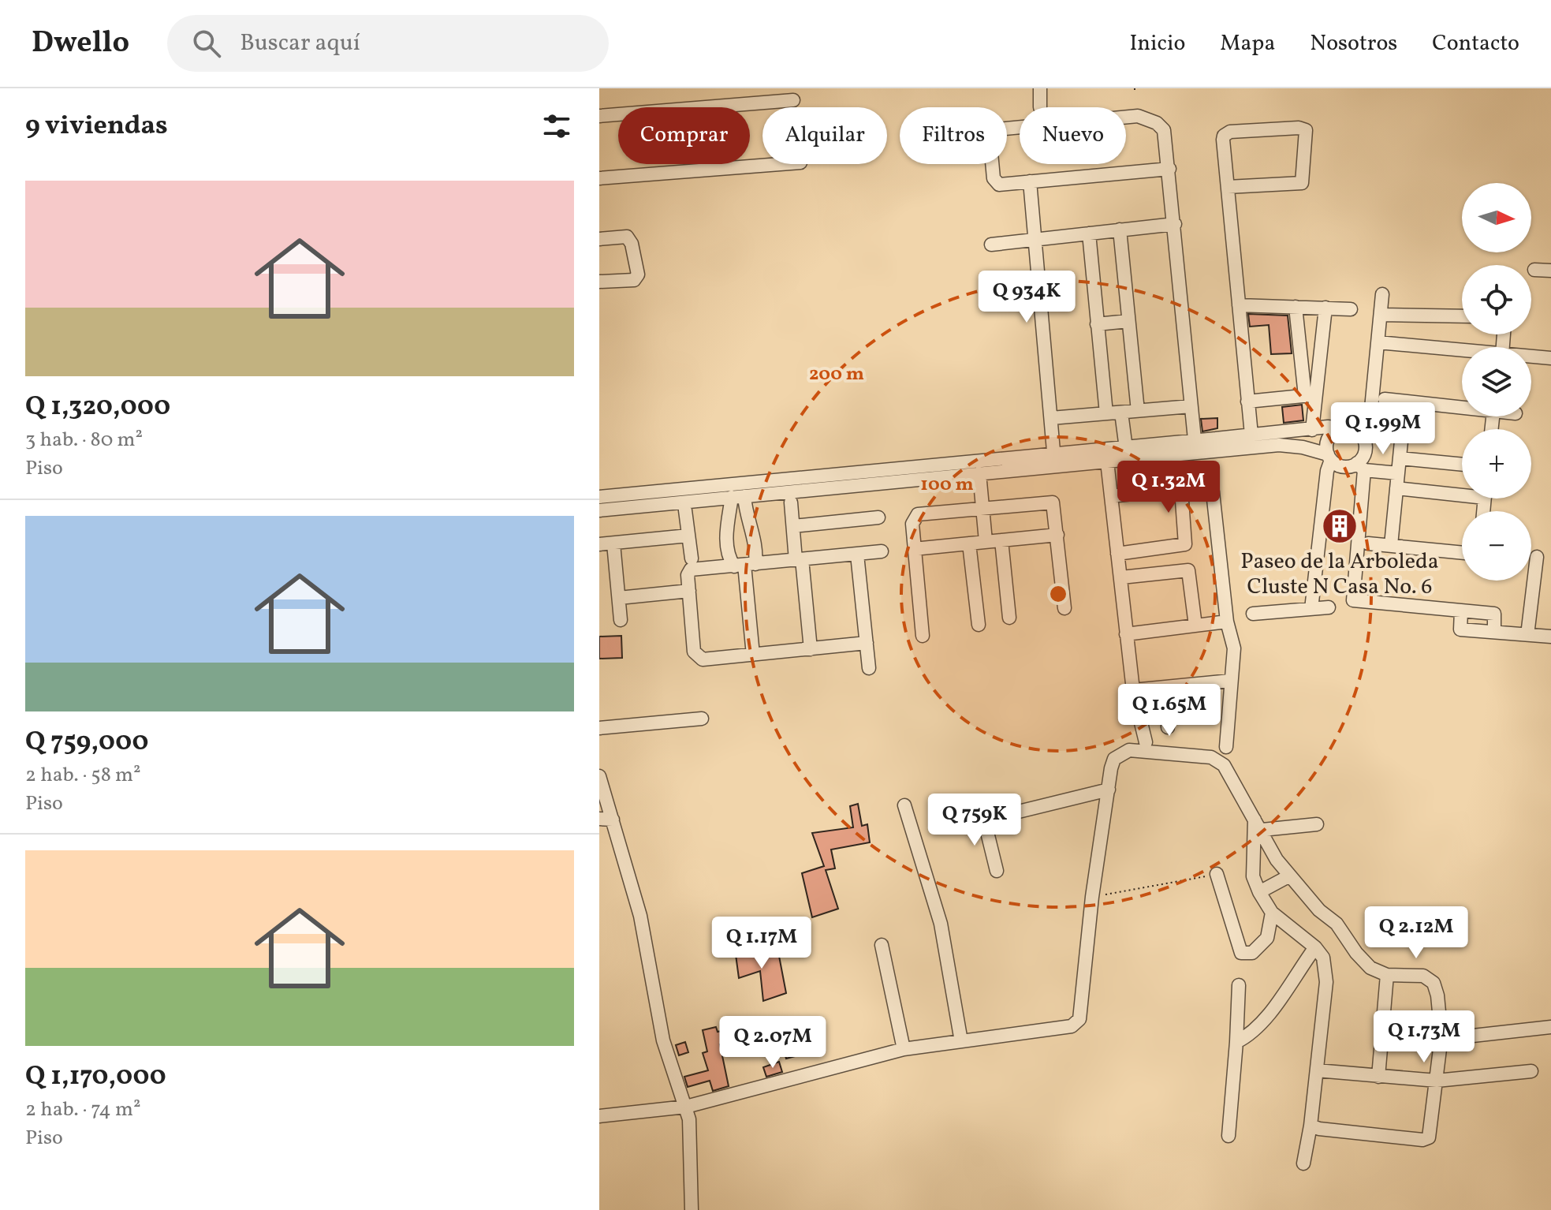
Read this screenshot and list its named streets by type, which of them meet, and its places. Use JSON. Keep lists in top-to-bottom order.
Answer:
{
  "places": {
    "building": ["Paseo de la Arboleda Cluste N Casa No. 6"]
  },
  "north": "right",
  "page": {
    "header": "Dwello",
    "search": "Buscar aquí",
    "nav": [
      "Inicio",
      "Mapa",
      "Nosotros",
      "Contacto"
    ],
    "heading": "9 viviendas",
    "chip": [
      "Comprar",
      "Alquilar",
      "Filtros",
      "Nuevo"
    ],
    "list": [
      {
        "name": "Q 1,320,000",
        "note": "3 hab. · 80 m² · Piso"
      },
      {
        "name": "Q 759,000",
        "note": "2 hab. · 58 m² · Piso"
      },
      {
        "name": "Q 1,170,000",
        "note": "2 hab. · 74 m² · Piso"
      }
    ],
    "map_buttons": ["+", "−"],
    "price": [
      "Q 934K",
      "Q 1.99M",
      "Q 1.32M",
      "Q 1.65M",
      "Q 759K",
      "Q 2.12M",
      "Q 1.17M",
      "Q 1.73M",
      "Q 2.07M"
    ]
  },
  "rings": ["200 m", "100 m"]
}
